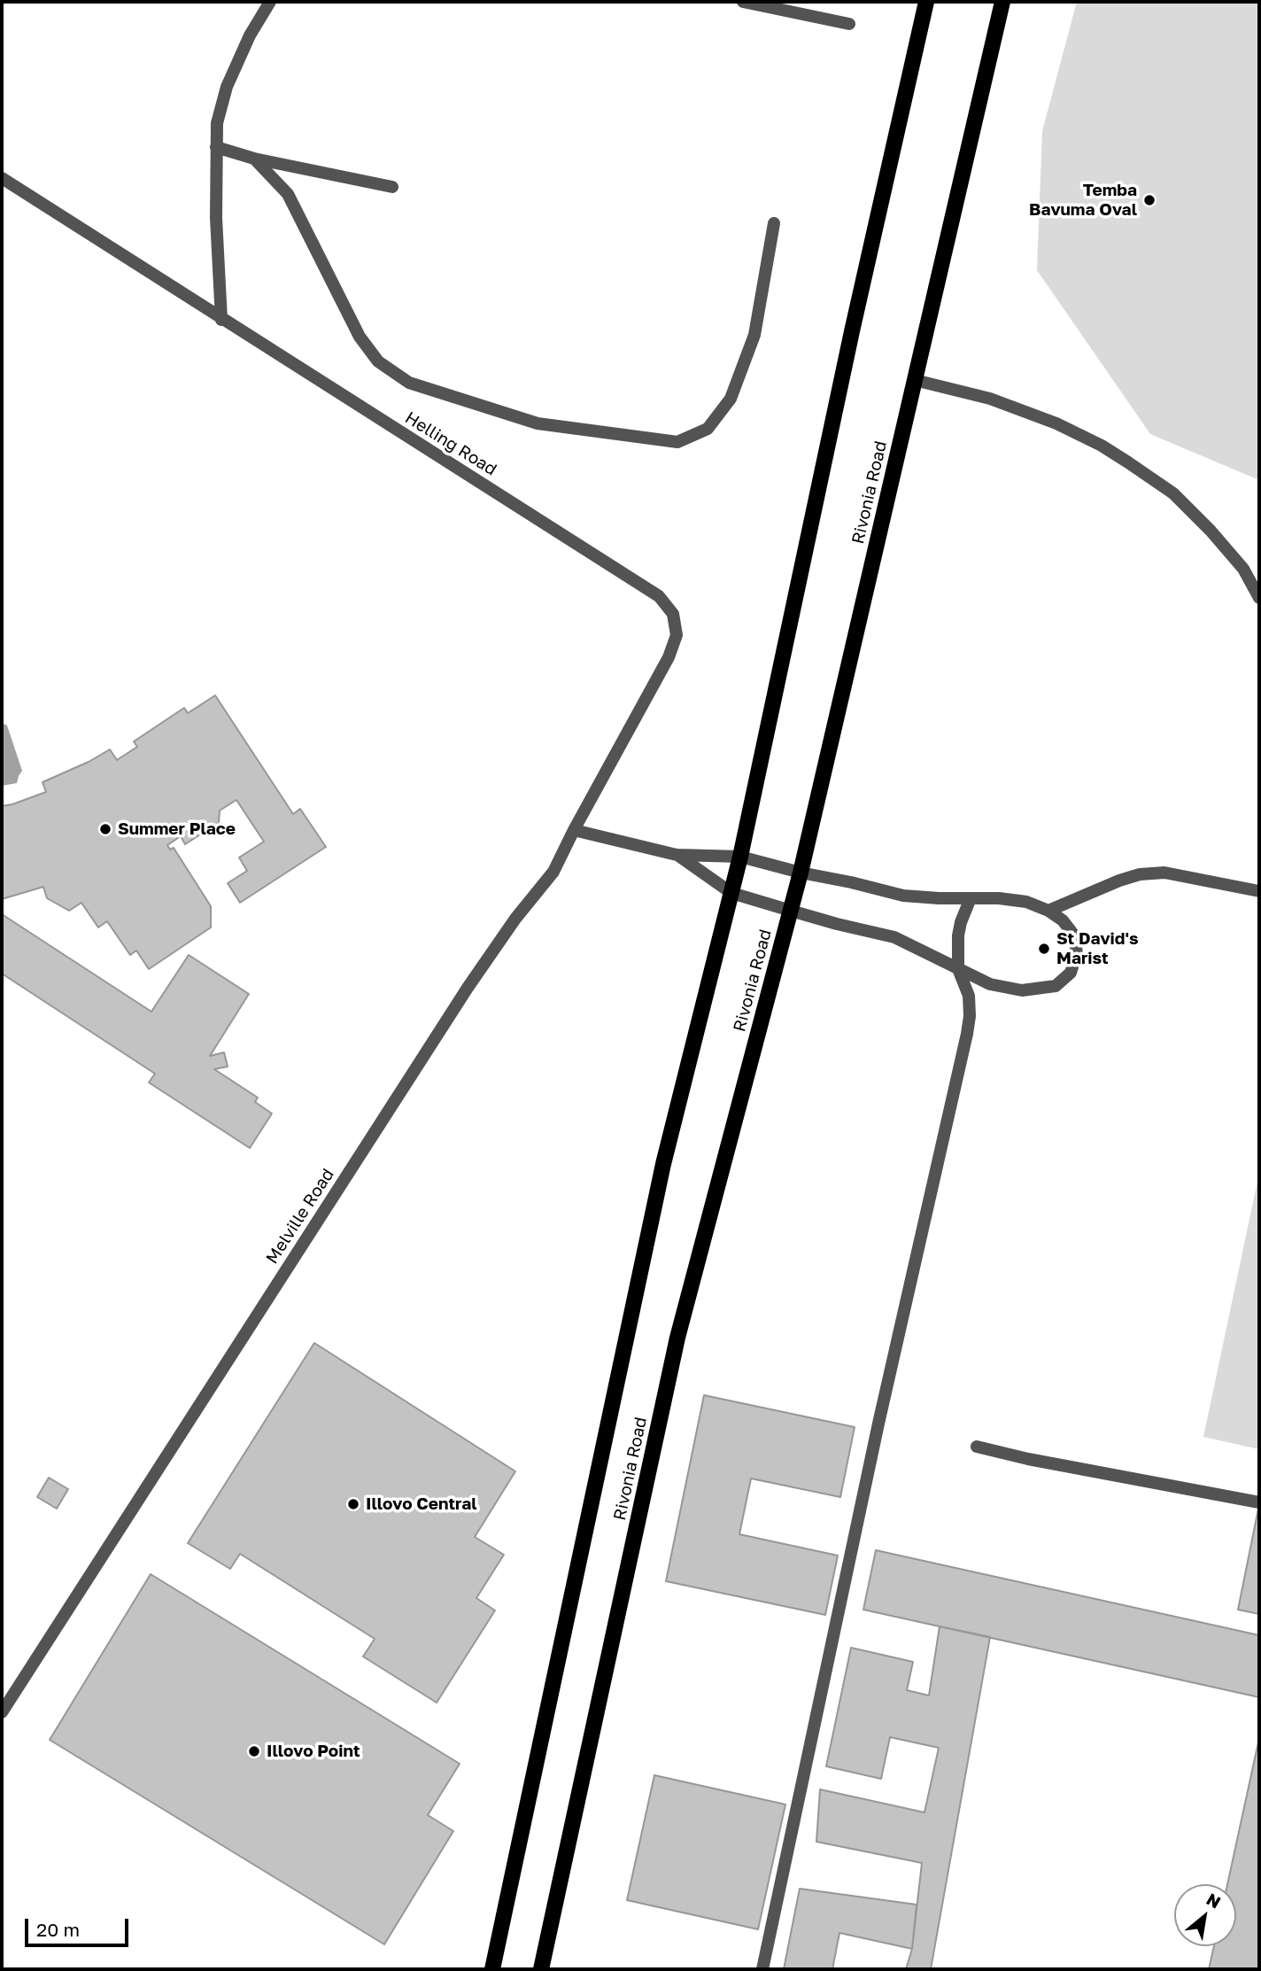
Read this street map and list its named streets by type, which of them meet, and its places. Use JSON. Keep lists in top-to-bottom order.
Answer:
{
  "streets": {
    "main road": ["Rivonia Road"],
    "street": ["Helling Road", "Melville Road"]
  },
  "crossings": [
    ["Helling Road", "Melville Road"]
  ],
  "places": [
    "Temba Bavuma Oval",
    "Summer Place",
    "St David's Marist",
    "Illovo Central",
    "Illovo Point"
  ],
  "scale_bar": "20 m",
  "north": "top right"
}
